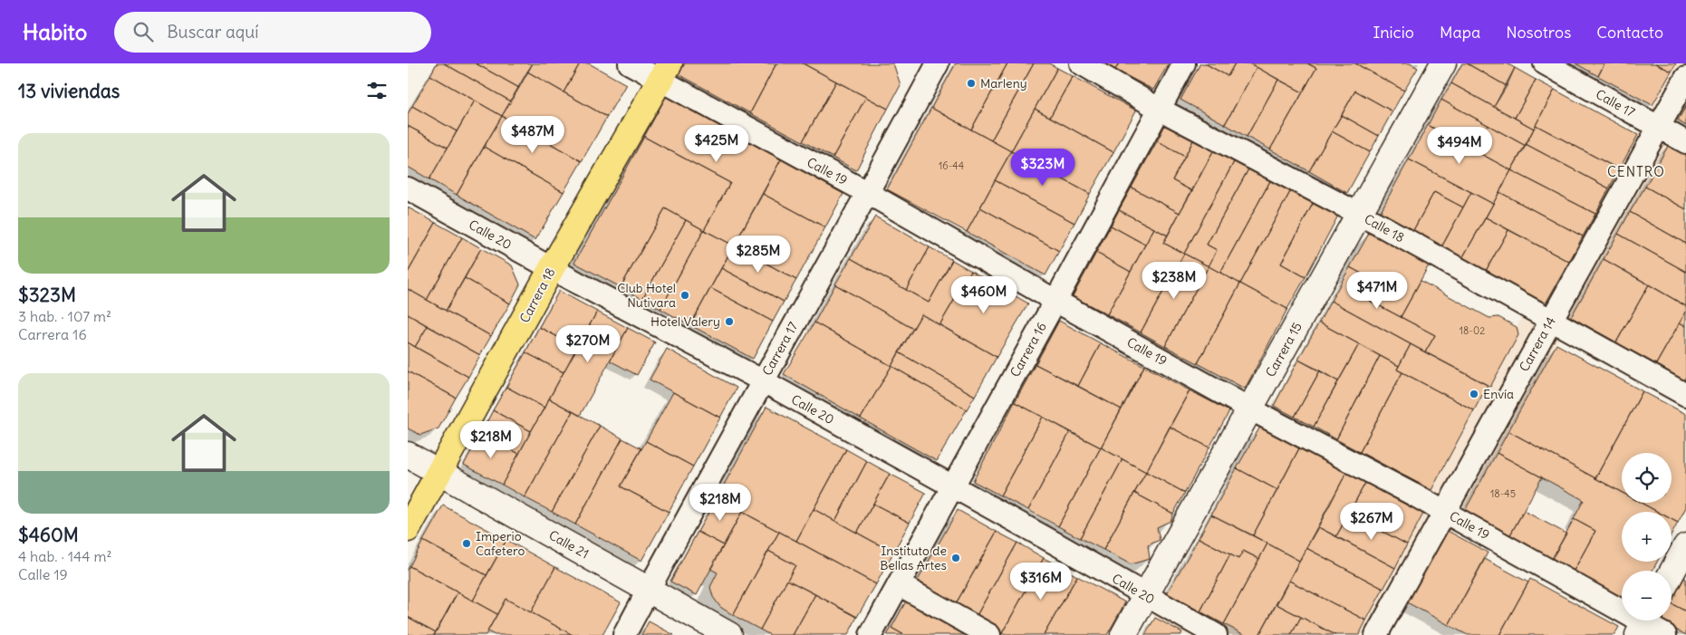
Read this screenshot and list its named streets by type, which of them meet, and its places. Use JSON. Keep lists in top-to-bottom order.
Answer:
{
  "streets": {
    "main road": ["Carrera 18"],
    "street": [
      "Calle 17",
      "Calle 19",
      "Calle 18",
      "Calle 20",
      "Carrera 14",
      "Carrera 17",
      "Carrera 16",
      "Carrera 15",
      "Calle 21"
    ]
  },
  "crossings": [
    ["Calle 17", "Carrera 14"],
    ["Calle 19", "Carrera 18"],
    ["Calle 19", "Carrera 14"],
    ["Calle 19", "Carrera 17"],
    ["Calle 19", "Carrera 16"],
    ["Calle 19", "Carrera 15"],
    ["Calle 18", "Carrera 14"],
    ["Calle 18", "Carrera 16"],
    ["Calle 18", "Carrera 15"],
    ["Calle 20", "Carrera 18"],
    ["Calle 20", "Carrera 17"],
    ["Calle 20", "Carrera 16"],
    ["Calle 20", "Carrera 15"],
    ["Carrera 18", "Calle 21"],
    ["Carrera 17", "Calle 21"]
  ],
  "districts": ["CENTRO"],
  "places": [
    "Marleny",
    "Club Hotel Nutivara",
    "Hotel Valery",
    "Envía",
    "Imperio Cafetero",
    "Instituto de Bellas Artes"
  ],
  "house_numbers": ["16-44", "18-02", "18-45"],
  "page": {
    "header": "Habito",
    "search": "Buscar aquí",
    "nav": [
      "Inicio",
      "Mapa",
      "Nosotros",
      "Contacto"
    ],
    "heading": "13 viviendas",
    "price": [
      "$487M",
      "$425M",
      "$494M",
      "$323M",
      "$285M",
      "$238M",
      "$471M",
      "$460M",
      "$270M",
      "$218M",
      "$218M",
      "$267M",
      "$316M"
    ],
    "list": [
      {
        "name": "$323M",
        "note": "3 hab. · 107 m² · Carrera 16"
      },
      {
        "name": "$460M",
        "note": "4 hab. · 144 m² · Calle 19"
      }
    ],
    "map_buttons": ["+", "−"]
  }
}
